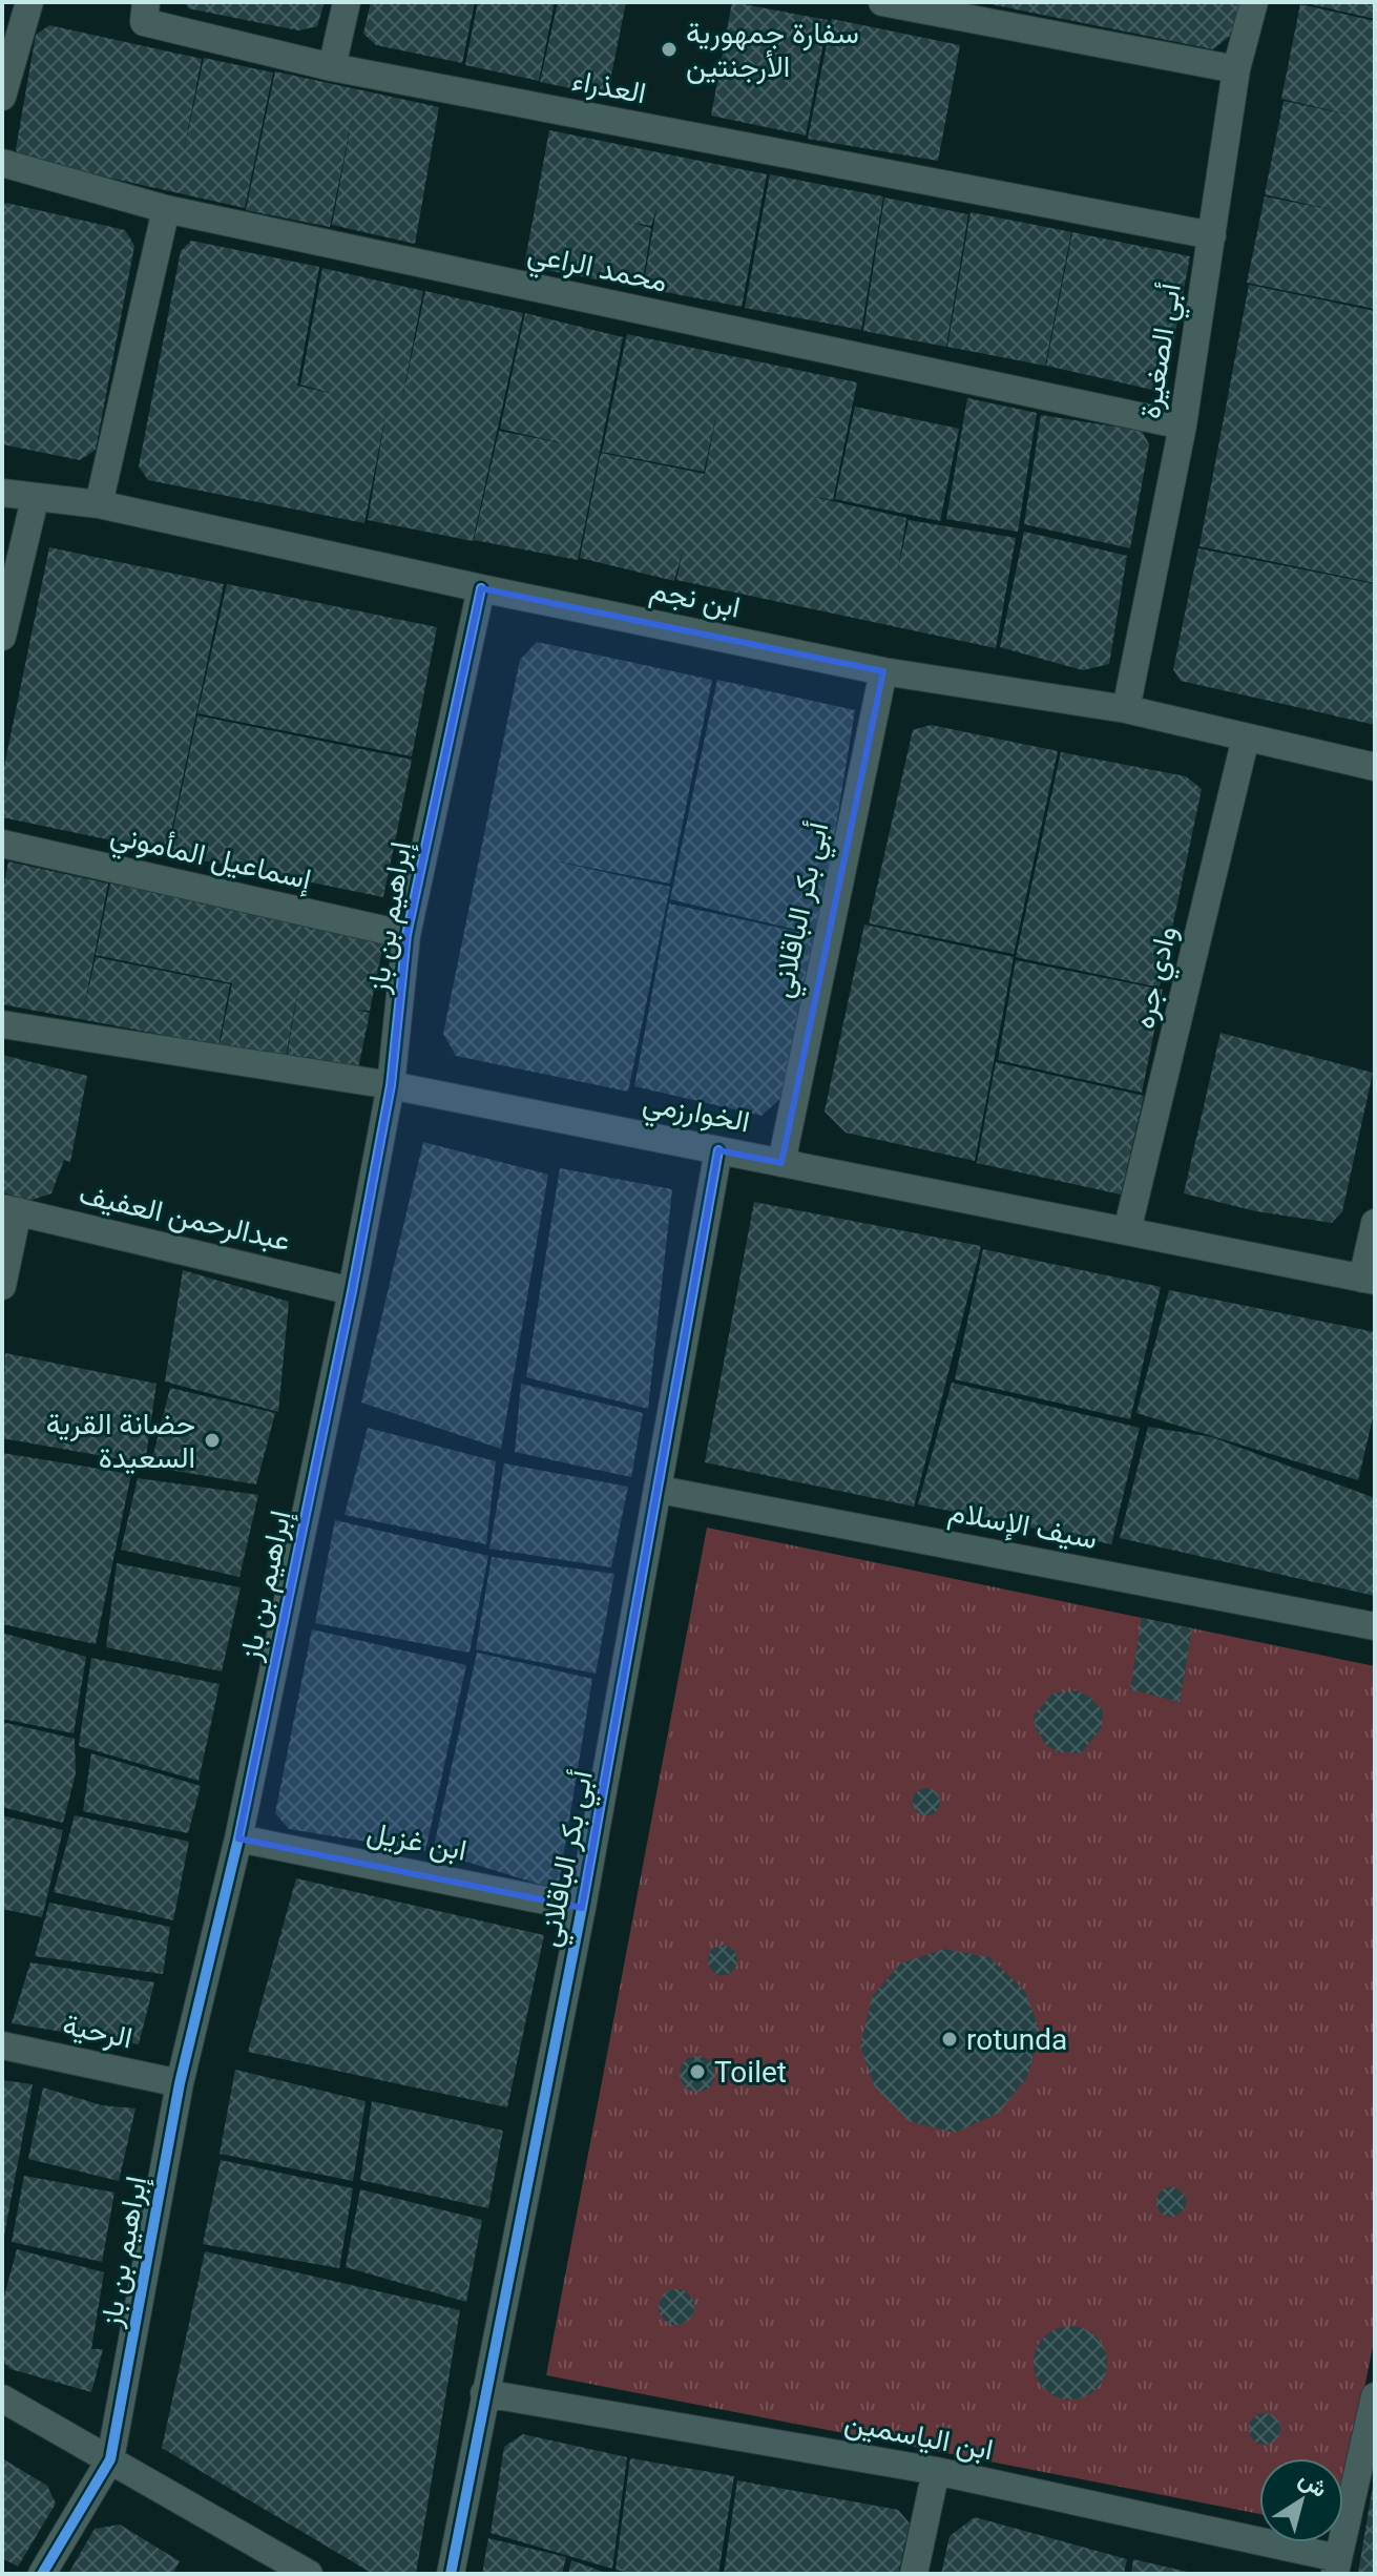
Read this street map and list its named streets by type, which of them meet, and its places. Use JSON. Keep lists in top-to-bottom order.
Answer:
{
  "streets": {
    "street": [
      "العذراء",
      "محمد الراعي",
      "أبي الصغيرة",
      "ابن نجم",
      "إسماعيل المأموني",
      "أبي بكر الباقلاني",
      "إبراهيم بن باز",
      "وادي جره",
      "الخوارزمي",
      "عبدالرحمن العفيف",
      "سيف الإسلام",
      "ابن غزيل",
      "الرحية",
      "ابن الياسمين"
    ]
  },
  "crossings": [
    ["العذراء", "أبي الصغيرة"],
    ["محمد الراعي", "أبي الصغيرة"],
    ["أبي الصغيرة", "ابن نجم"],
    ["ابن نجم", "أبي بكر الباقلاني"],
    ["ابن نجم", "إبراهيم بن باز"],
    ["ابن نجم", "وادي جره"],
    ["إسماعيل المأموني", "إبراهيم بن باز"],
    ["أبي بكر الباقلاني", "الخوارزمي"],
    ["أبي بكر الباقلاني", "سيف الإسلام"],
    ["أبي بكر الباقلاني", "ابن غزيل"],
    ["أبي بكر الباقلاني", "ابن الياسمين"],
    ["إبراهيم بن باز", "الخوارزمي"],
    ["إبراهيم بن باز", "عبدالرحمن العفيف"],
    ["إبراهيم بن باز", "ابن غزيل"],
    ["إبراهيم بن باز", "الرحية"],
    ["وادي جره", "الخوارزمي"]
  ],
  "places": [
    "سفارة جمهورية الأرجنتين",
    "حضانة القرية السعيدة",
    "rotunda",
    "Toilet"
  ],
  "north": "top right"
}
